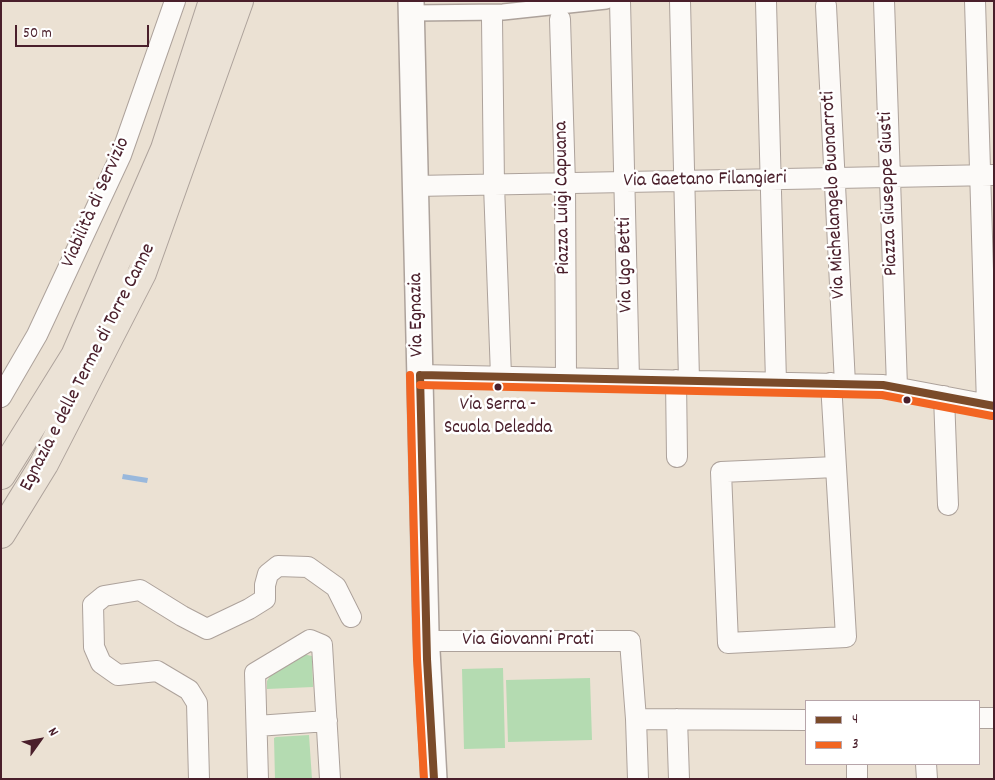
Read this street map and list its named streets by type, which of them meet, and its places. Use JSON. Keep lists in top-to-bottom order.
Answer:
{
  "streets": {
    "highway": ["Egnazia e delle Terme di Torre Canne"],
    "street": [
      "Via Gaetano Filangieri",
      "Piazza Giuseppe Giusti",
      "Via Michelangelo Buonarroti",
      "Piazza Luigi Capuana",
      "Viabilità di Servizio",
      "Via Ugo Betti",
      "Via Egnazia",
      "Via Giovanni Prati"
    ]
  },
  "crossings": [
    ["Via Gaetano Filangieri", "Piazza Giuseppe Giusti"],
    ["Via Gaetano Filangieri", "Via Michelangelo Buonarroti"],
    ["Via Gaetano Filangieri", "Piazza Luigi Capuana"],
    ["Via Gaetano Filangieri", "Via Ugo Betti"],
    ["Via Gaetano Filangieri", "Via Egnazia"],
    ["Via Egnazia", "Via Giovanni Prati"]
  ],
  "places": ["Via Serra - Scuola Deledda"],
  "lines": ["transit line 4", "transit line 3"],
  "legend": ["4", "3"],
  "scale_bar": "50 m",
  "north": "top right"
}
